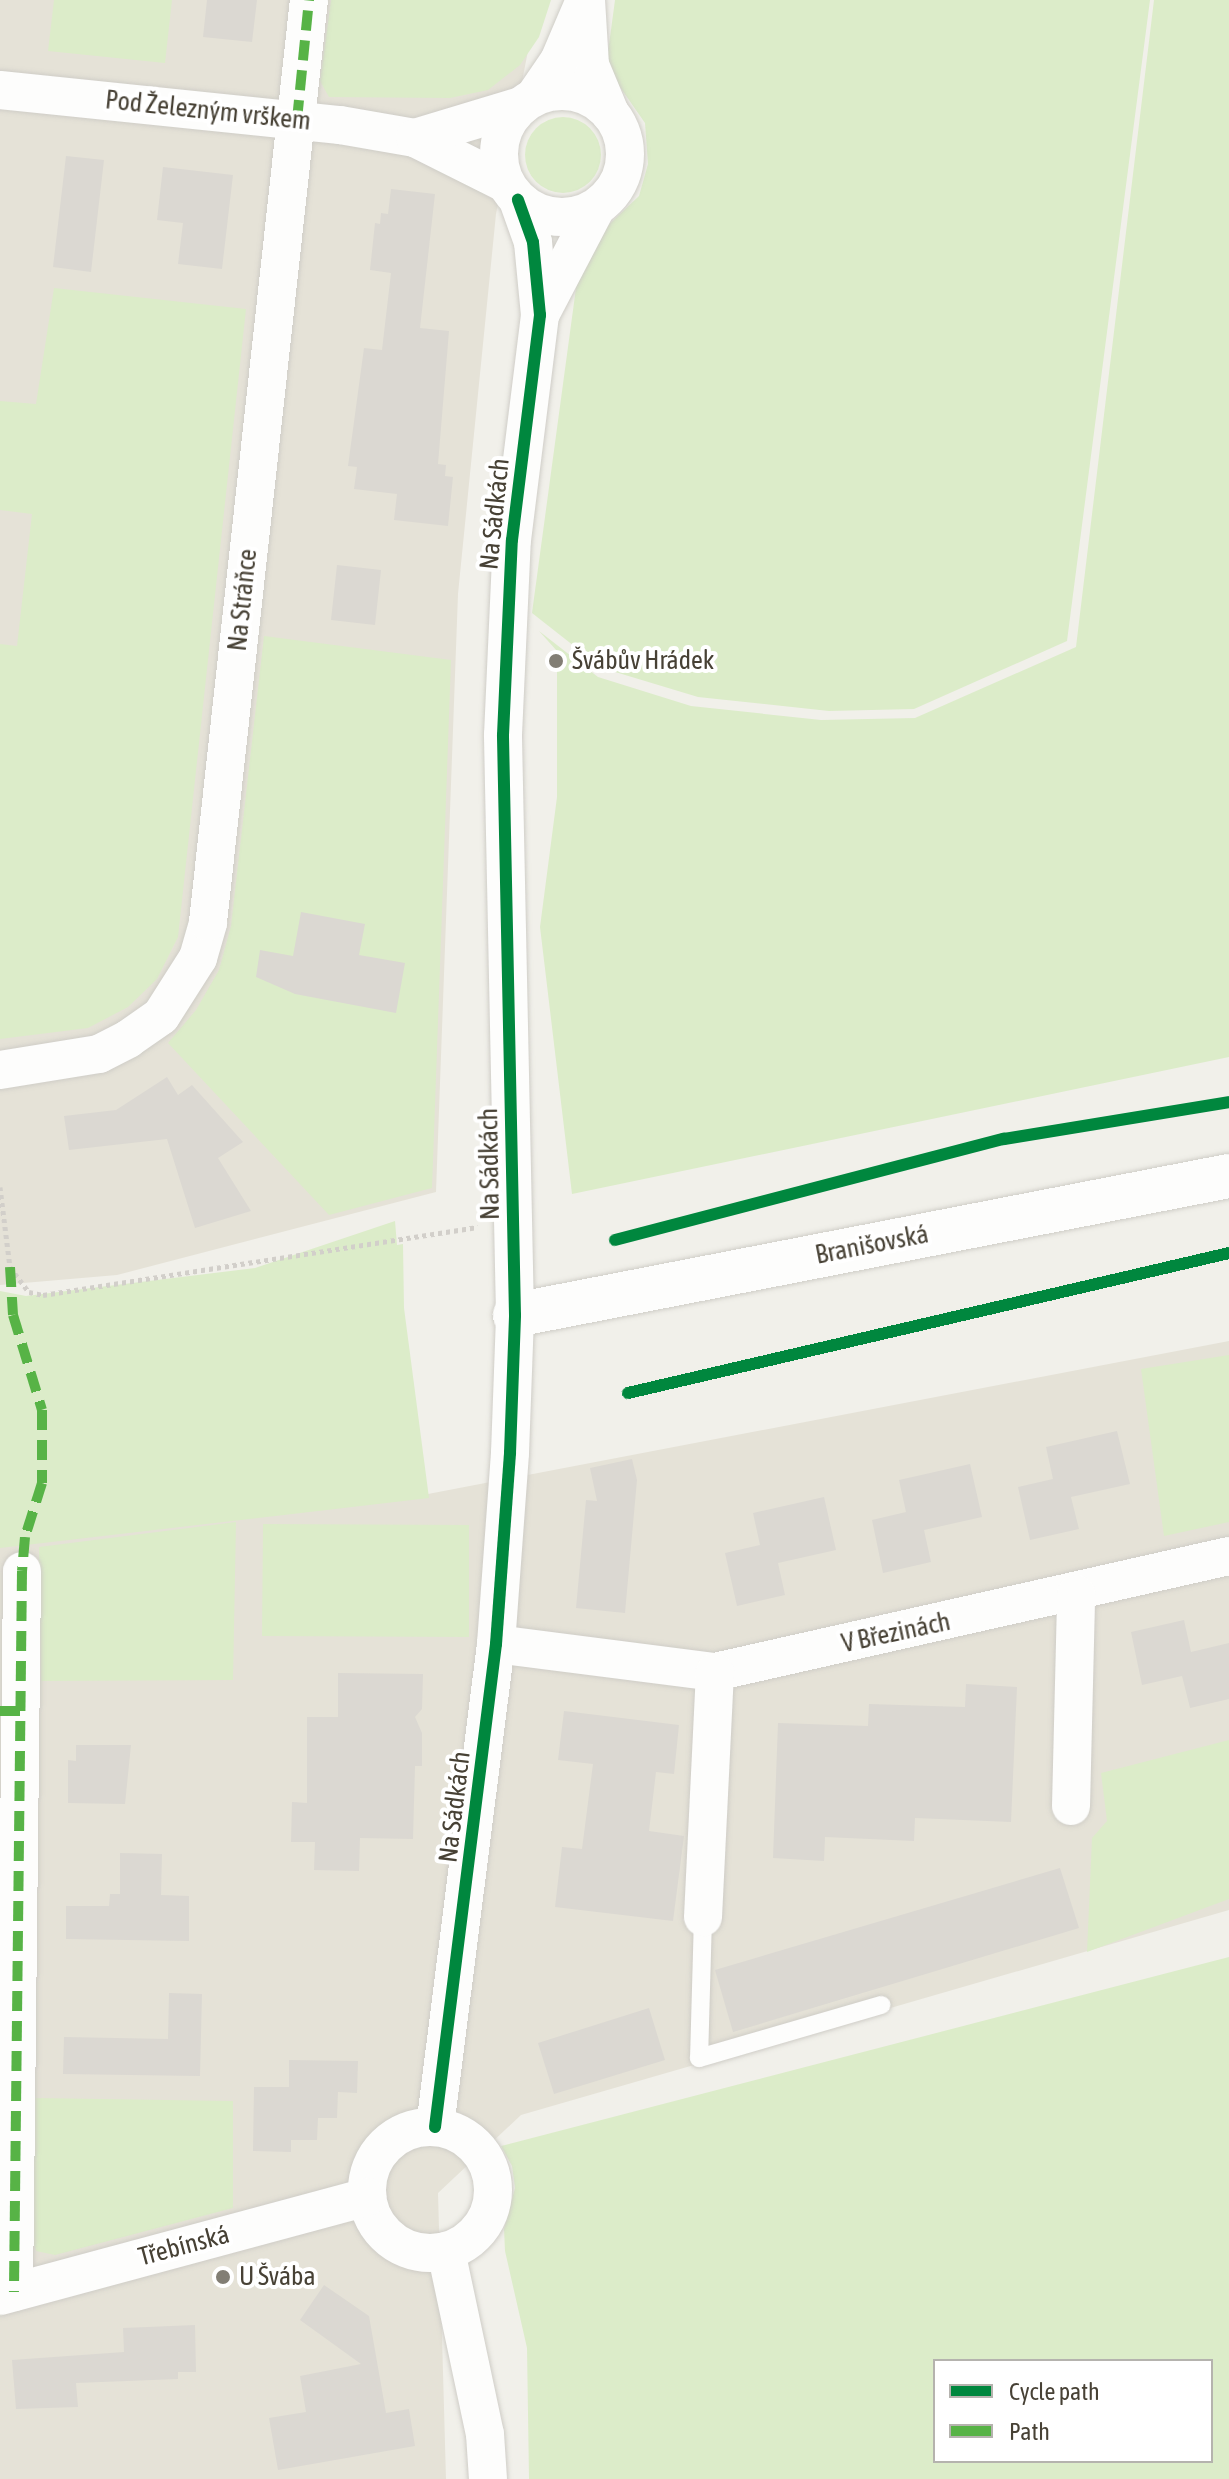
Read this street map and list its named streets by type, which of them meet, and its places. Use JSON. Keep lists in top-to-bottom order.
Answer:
{
  "streets": {
    "street": [
      "Pod Železným vrškem",
      "Na Sádkách",
      "Na Stráňce",
      "Branišovská",
      "V Březinách",
      "Třebínská"
    ]
  },
  "crossings": [
    ["Pod Železným vrškem", "Na Sádkách"],
    ["Pod Železným vrškem", "Na Stráňce"],
    ["Na Sádkách", "Branišovská"],
    ["Na Sádkách", "V Březinách"],
    ["Na Sádkách", "Třebínská"]
  ],
  "places": ["Švábův Hrádek", "U Švába"],
  "legend": ["Cycle path", "Path"]
}
